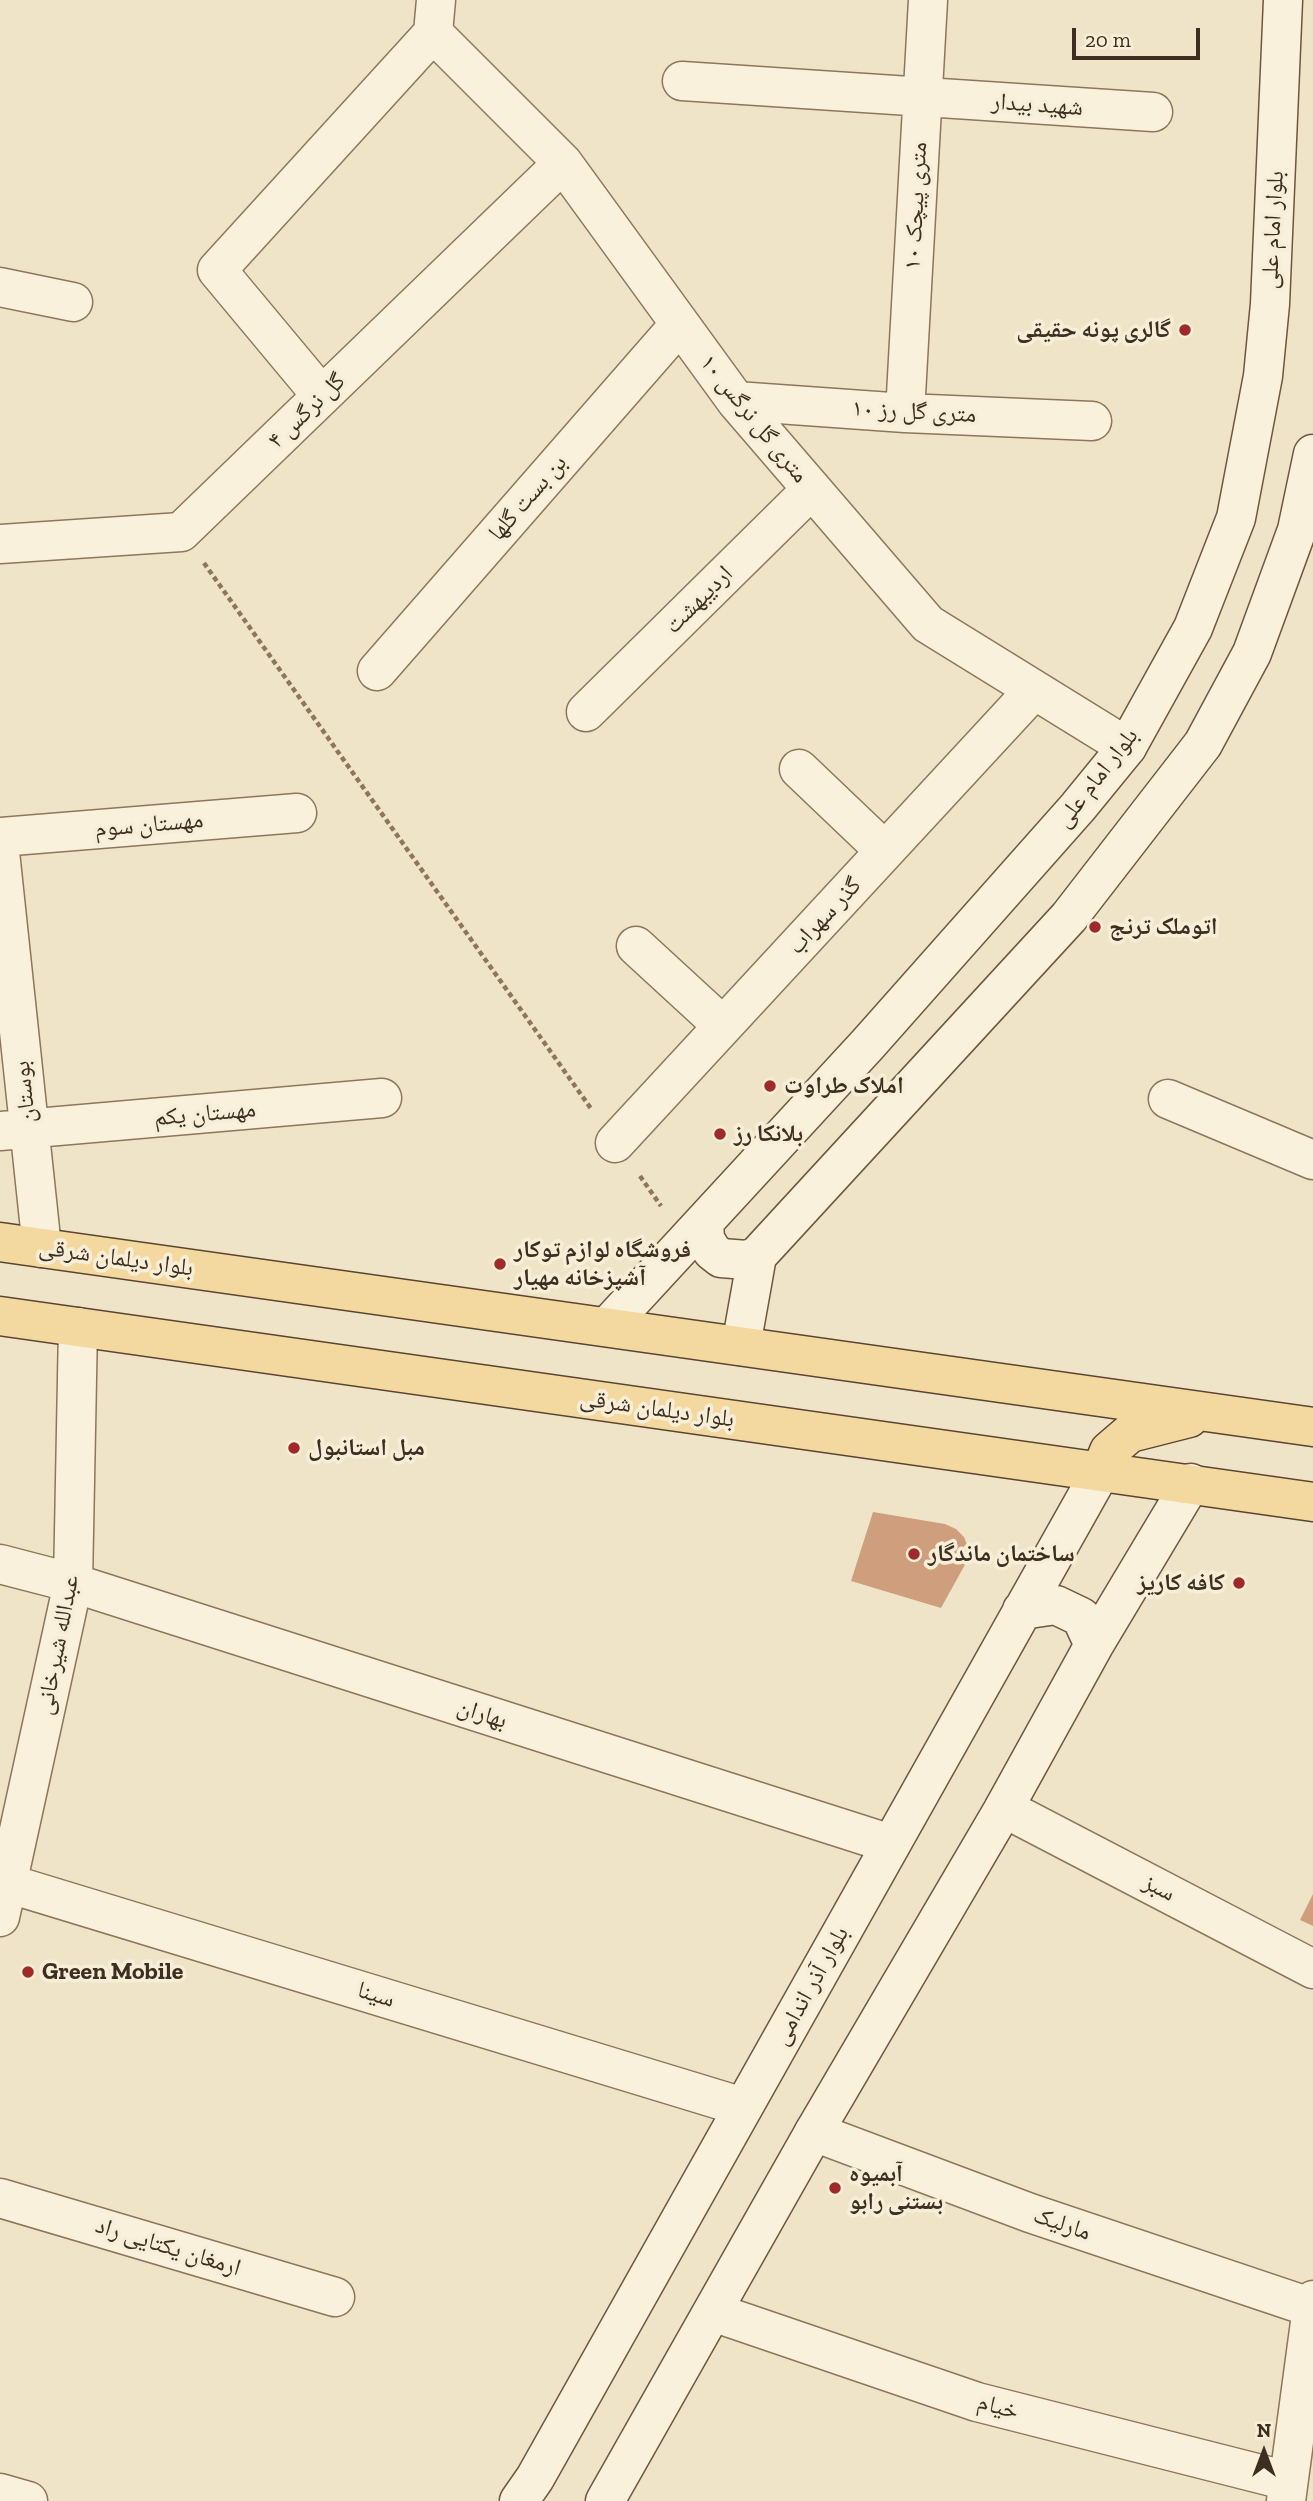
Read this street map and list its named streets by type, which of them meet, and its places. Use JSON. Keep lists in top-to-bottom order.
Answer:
{
  "streets": {
    "main road": ["بلوار دیلمان شرقی"],
    "street": [
      "شهيد بيدار",
      "۱۰ متری پیچک",
      "بلوار امام علی",
      "گل نرگس ۴",
      "۱۰ متری گل رز",
      "۱۰ متری گل نرگس",
      "بن بست گلها",
      "اردیبهشت",
      "مهستان سوم",
      "گذر سهراب",
      "بوستان",
      "مهستان یکم",
      "عبدالله شیرخانی",
      "بهاران",
      "سبز",
      "بلوار آذر اندامی",
      "سینا",
      "مارلیک",
      "ارمغان یکتایی راد",
      "خیام"
    ]
  },
  "crossings": [
    ["شهيد بيدار", "۱۰ متری پیچک"],
    ["۱۰ متری پیچک", "۱۰ متری گل رز"],
    ["بلوار امام علی", "۱۰ متری گل نرگس"],
    ["بلوار امام علی", "بلوار دیلمان شرقی"],
    ["گل نرگس ۴", "۱۰ متری گل نرگس"],
    ["۱۰ متری گل رز", "۱۰ متری گل نرگس"],
    ["۱۰ متری گل نرگس", "بن بست گلها"],
    ["۱۰ متری گل نرگس", "اردیبهشت"],
    ["۱۰ متری گل نرگس", "گذر سهراب"],
    ["بوستان", "مهستان یکم"],
    ["بوستان", "بلوار دیلمان شرقی"],
    ["بلوار دیلمان شرقی", "عبدالله شیرخانی"],
    ["بلوار دیلمان شرقی", "بلوار آذر اندامی"],
    ["عبدالله شیرخانی", "بهاران"],
    ["عبدالله شیرخانی", "سینا"],
    ["بهاران", "بلوار آذر اندامی"],
    ["بلوار آذر اندامی", "سینا"]
  ],
  "places": [
    "گالری پونه حقیقی",
    "اتوملک ترنج",
    "املاک طراوت",
    "بلانکا رز",
    "فروشگاه لوازم توکار آشپزخانه مهیار",
    "مبل استانبول",
    "ساختمان ماندگار",
    "کافه کاریز",
    "Green Mobile",
    "آبمیوه بستنی رابو"
  ],
  "scale_bar": "20 m",
  "north": "top"
}
